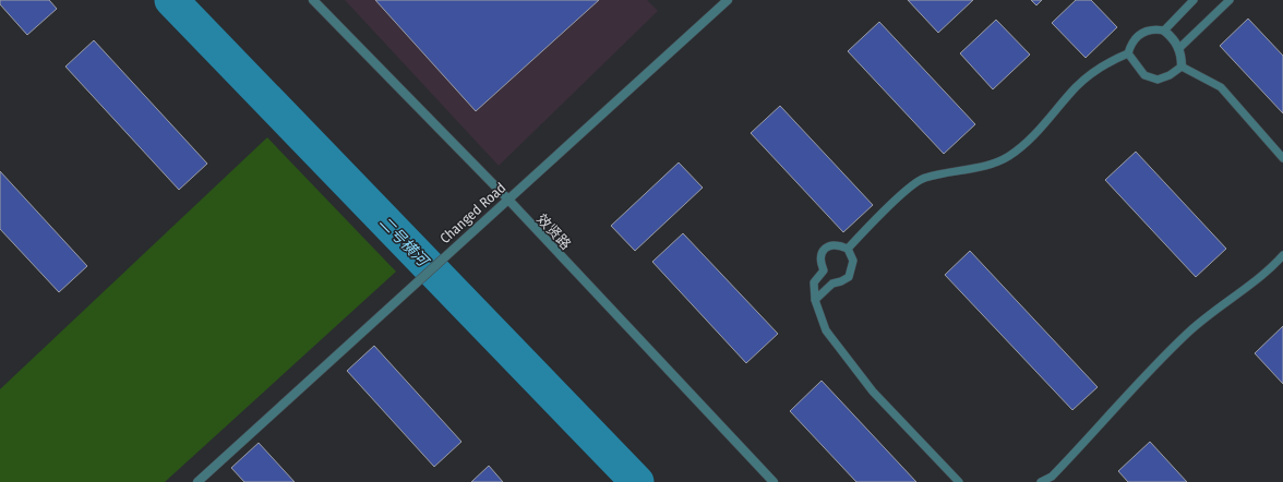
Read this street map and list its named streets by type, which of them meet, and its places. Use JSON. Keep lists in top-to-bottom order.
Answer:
{
  "streets": {
    "street": ["Changed Road", "效贤路"]
  },
  "crossings": [
    ["Changed Road", "效贤路"]
  ],
  "water": ["二号横河"]
}
